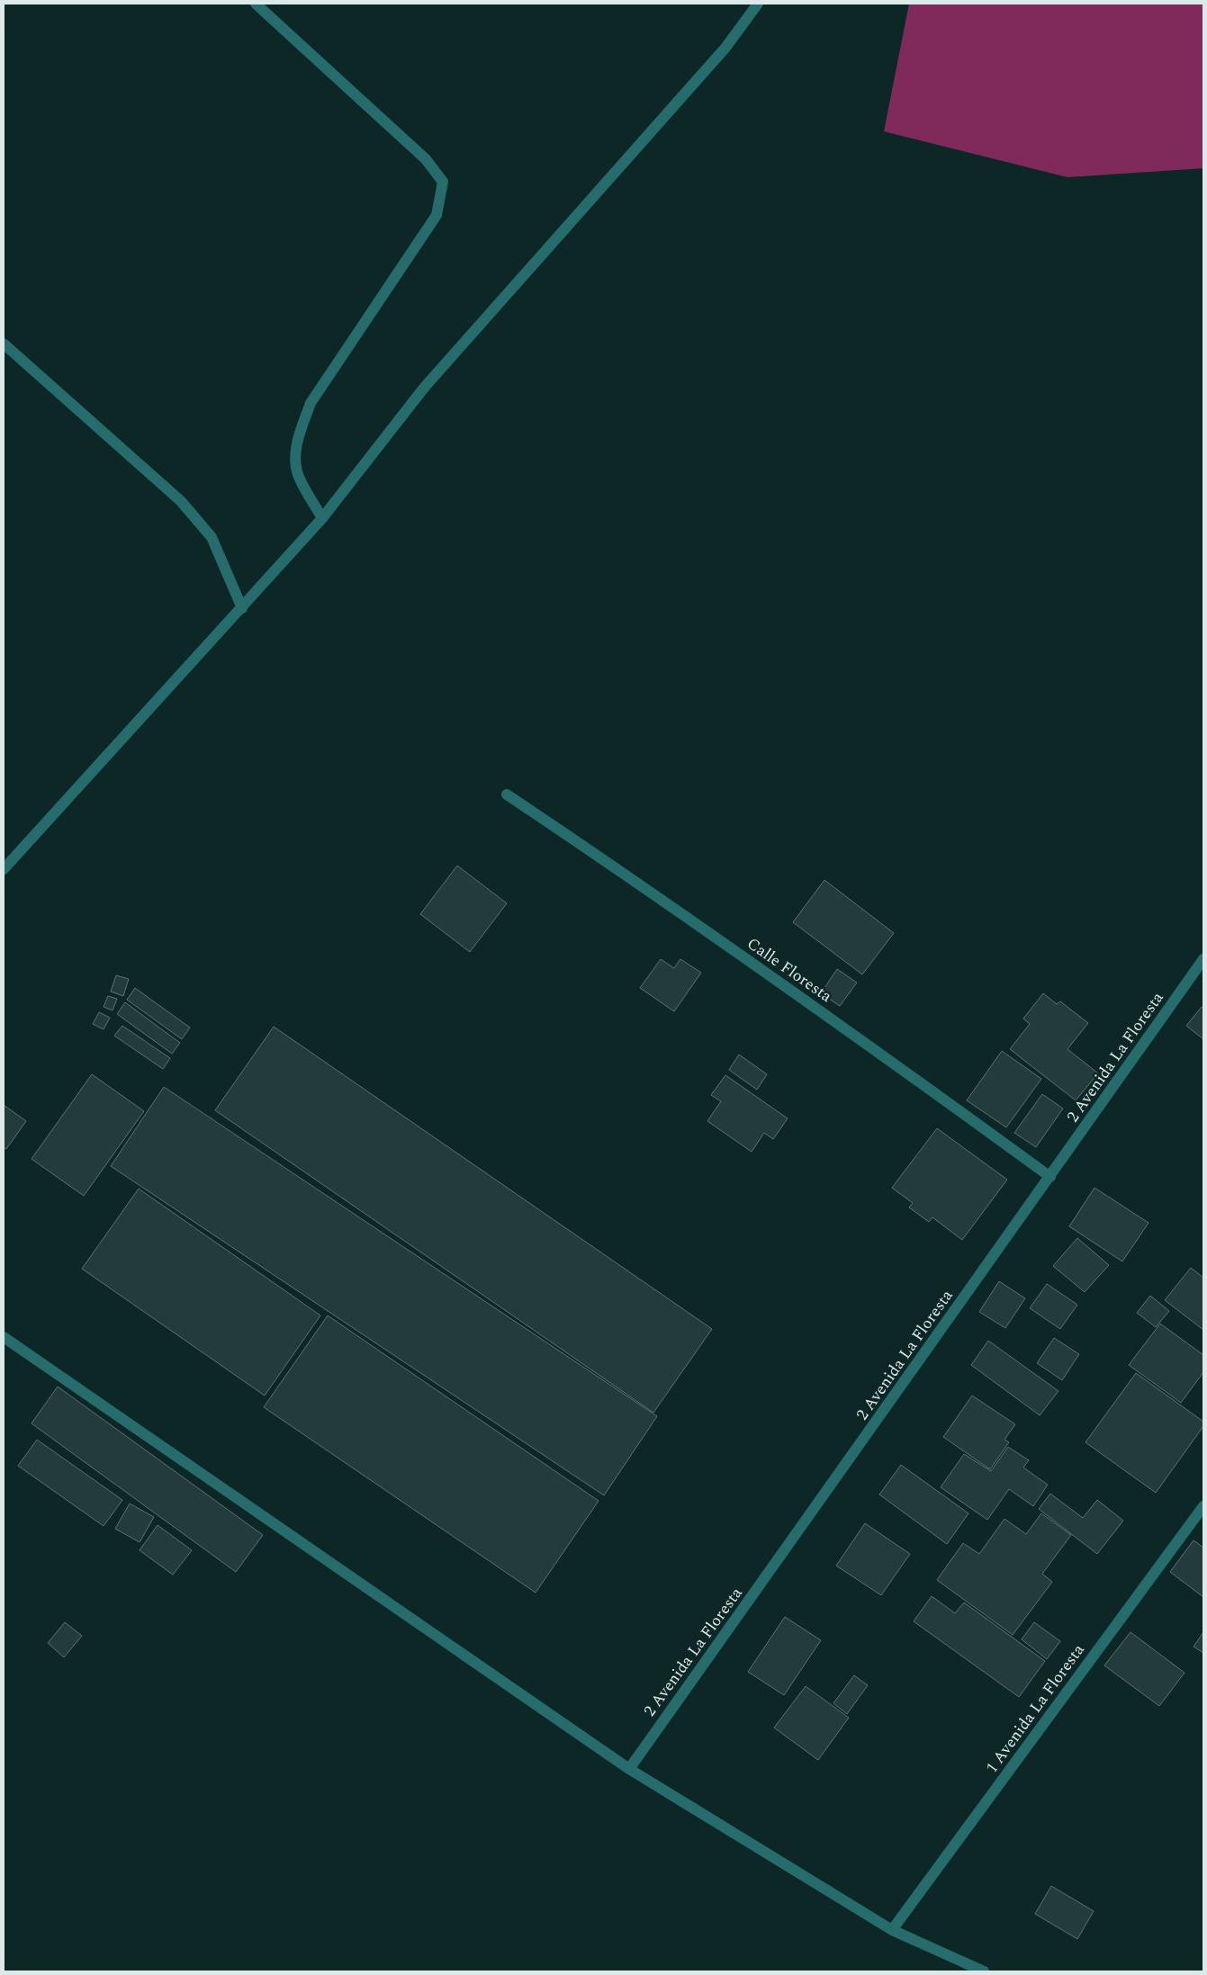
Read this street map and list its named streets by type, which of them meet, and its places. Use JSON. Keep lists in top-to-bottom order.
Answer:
{
  "streets": {
    "street": ["Calle Floresta", "2 Avenida La Floresta", "1 Avenida La Floresta"]
  },
  "crossings": [
    ["Calle Floresta", "2 Avenida La Floresta"]
  ]
}
